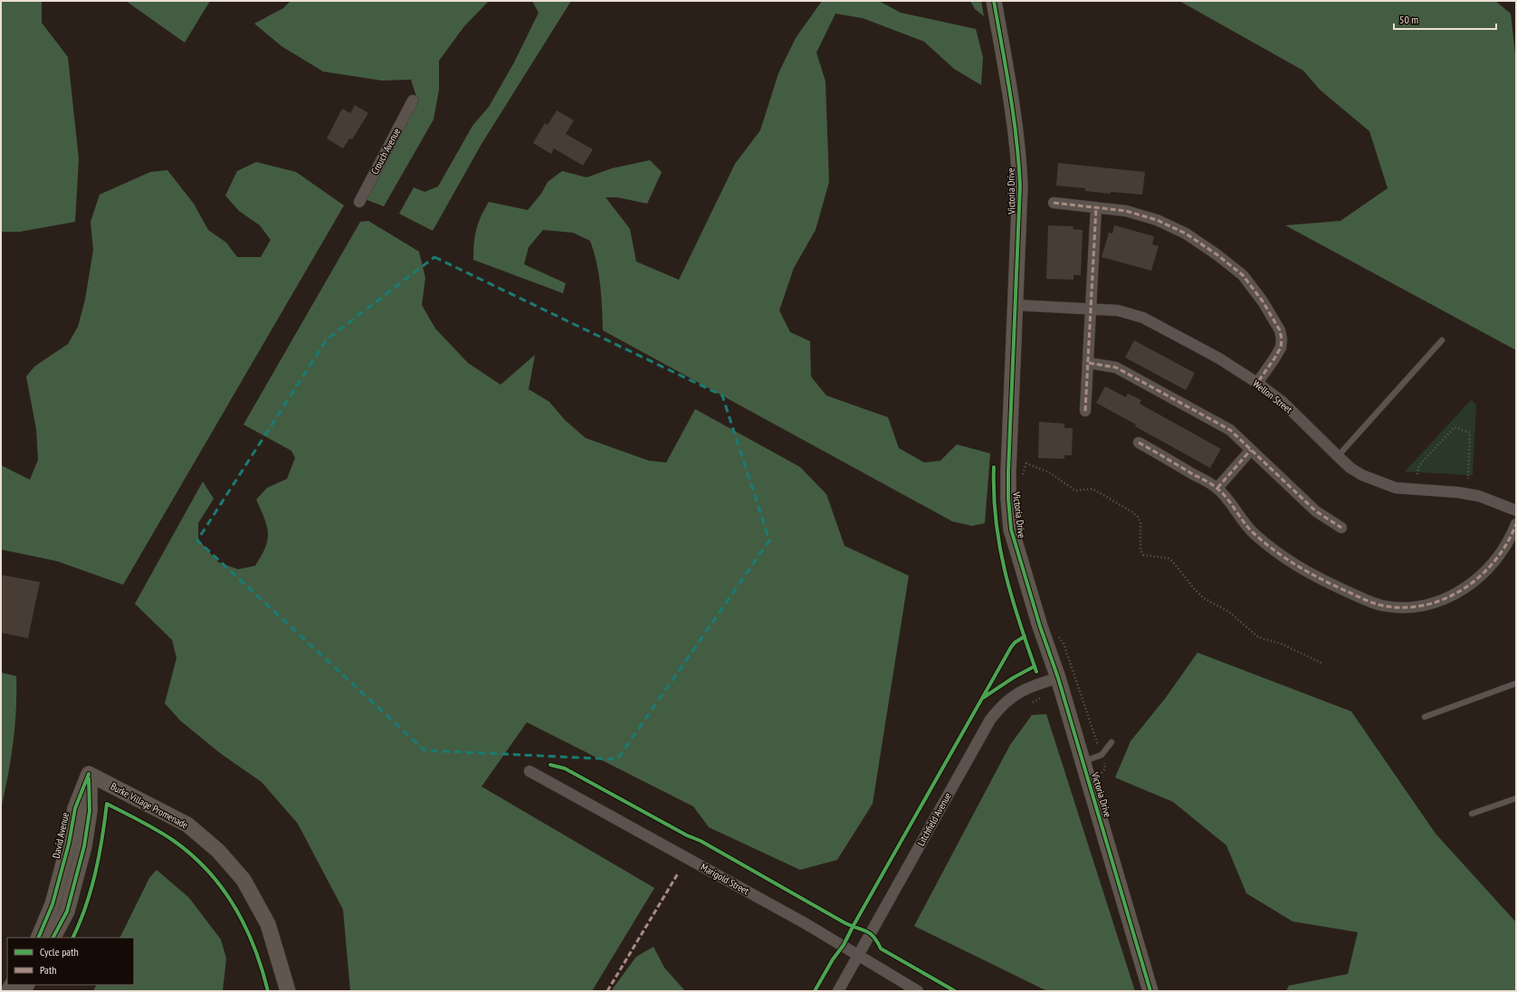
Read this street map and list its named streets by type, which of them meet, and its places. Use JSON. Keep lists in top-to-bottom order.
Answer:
{
  "streets": {
    "street": [
      "Crouch Avenue",
      "Victoria Drive",
      "Wellon Street",
      "Burke Village Promenade",
      "Litchfield Avenue",
      "David Avenue",
      "Marigold Street"
    ]
  },
  "crossings": [
    ["Victoria Drive", "Wellon Street"],
    ["Victoria Drive", "Litchfield Avenue"],
    ["Burke Village Promenade", "David Avenue"],
    ["Litchfield Avenue", "Marigold Street"]
  ],
  "legend": ["Cycle path", "Path"],
  "scale_bar": "50 m"
}
